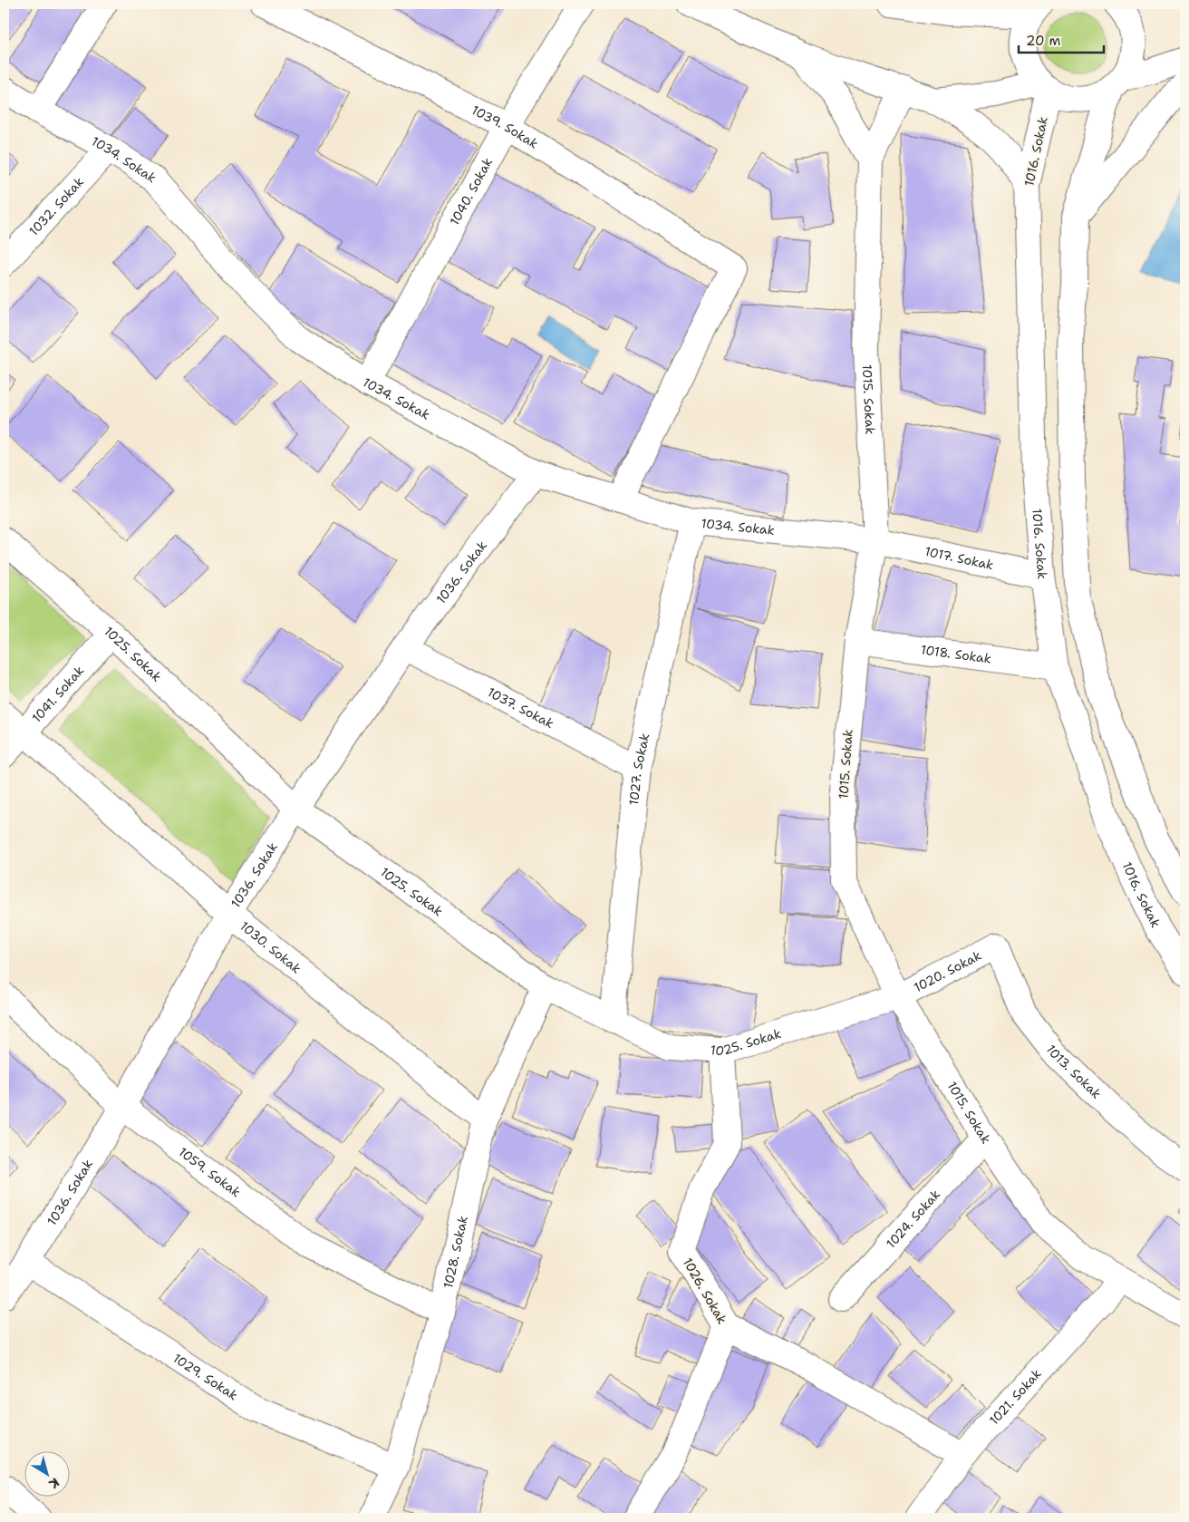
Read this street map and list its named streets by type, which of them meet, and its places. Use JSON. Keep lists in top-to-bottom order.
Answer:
{
  "streets": {
    "street": [
      "1039. Sokak",
      "1016. Sokak",
      "1034. Sokak",
      "1040. Sokak",
      "1032. Sokak",
      "1015. Sokak",
      "1017. Sokak",
      "1036. Sokak",
      "1025. Sokak",
      "1018. Sokak",
      "1041. Sokak",
      "1037. Sokak",
      "1027. Sokak",
      "1030. Sokak",
      "1020. Sokak",
      "1013. Sokak",
      "1059. Sokak",
      "1024. Sokak",
      "1028. Sokak",
      "1026. Sokak",
      "1029. Sokak",
      "1021. Sokak"
    ]
  },
  "crossings": [
    ["1039. Sokak", "1034. Sokak"],
    ["1039. Sokak", "1040. Sokak"],
    ["1016. Sokak", "1017. Sokak"],
    ["1016. Sokak", "1018. Sokak"],
    ["1034. Sokak", "1040. Sokak"],
    ["1034. Sokak", "1032. Sokak"],
    ["1034. Sokak", "1015. Sokak"],
    ["1034. Sokak", "1017. Sokak"],
    ["1034. Sokak", "1036. Sokak"],
    ["1034. Sokak", "1027. Sokak"],
    ["1015. Sokak", "1017. Sokak"],
    ["1015. Sokak", "1025. Sokak"],
    ["1015. Sokak", "1018. Sokak"],
    ["1015. Sokak", "1020. Sokak"],
    ["1015. Sokak", "1024. Sokak"],
    ["1015. Sokak", "1021. Sokak"],
    ["1036. Sokak", "1025. Sokak"],
    ["1036. Sokak", "1037. Sokak"],
    ["1036. Sokak", "1030. Sokak"],
    ["1036. Sokak", "1059. Sokak"],
    ["1036. Sokak", "1029. Sokak"],
    ["1025. Sokak", "1041. Sokak"],
    ["1025. Sokak", "1027. Sokak"],
    ["1025. Sokak", "1020. Sokak"],
    ["1025. Sokak", "1028. Sokak"],
    ["1025. Sokak", "1026. Sokak"],
    ["1041. Sokak", "1030. Sokak"],
    ["1037. Sokak", "1027. Sokak"],
    ["1030. Sokak", "1028. Sokak"],
    ["1020. Sokak", "1013. Sokak"],
    ["1059. Sokak", "1028. Sokak"],
    ["1028. Sokak", "1029. Sokak"]
  ],
  "scale_bar": "20 m",
  "north": "bottom right"
}
